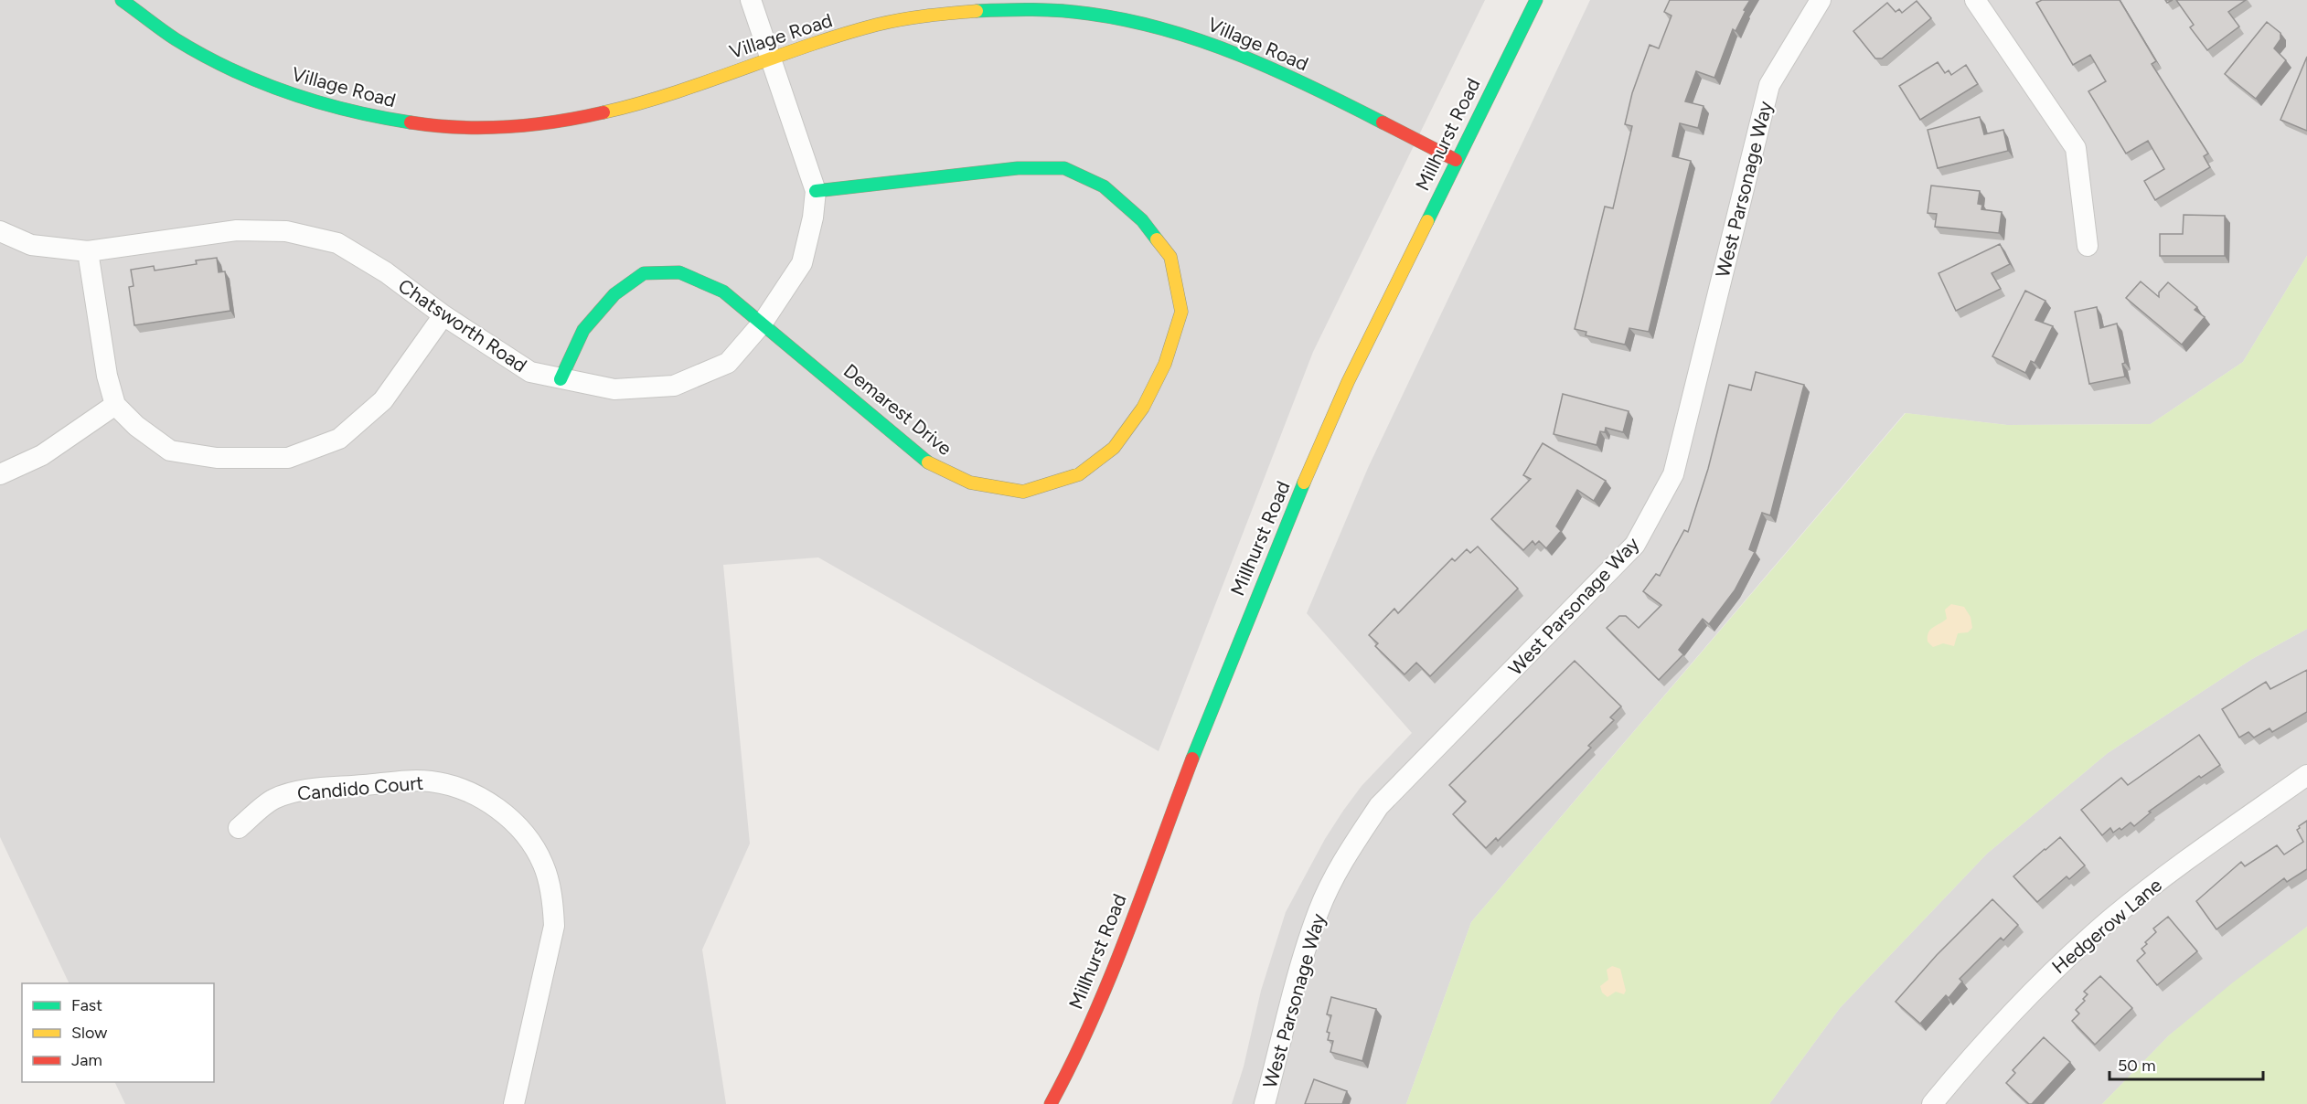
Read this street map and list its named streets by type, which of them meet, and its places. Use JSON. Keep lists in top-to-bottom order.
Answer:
{
  "streets": {
    "street": [
      "Village Road",
      "Millhurst Road",
      "West Parsonage Way",
      "Chatsworth Road",
      "Demarest Drive",
      "Candido Court",
      "Hedgerow Lane"
    ]
  },
  "crossings": [
    ["Village Road", "Millhurst Road"],
    ["Village Road", "Chatsworth Road"],
    ["Chatsworth Road", "Demarest Drive"]
  ],
  "legend": ["Fast", "Slow", "Jam"],
  "scale_bar": "50 m"
}
